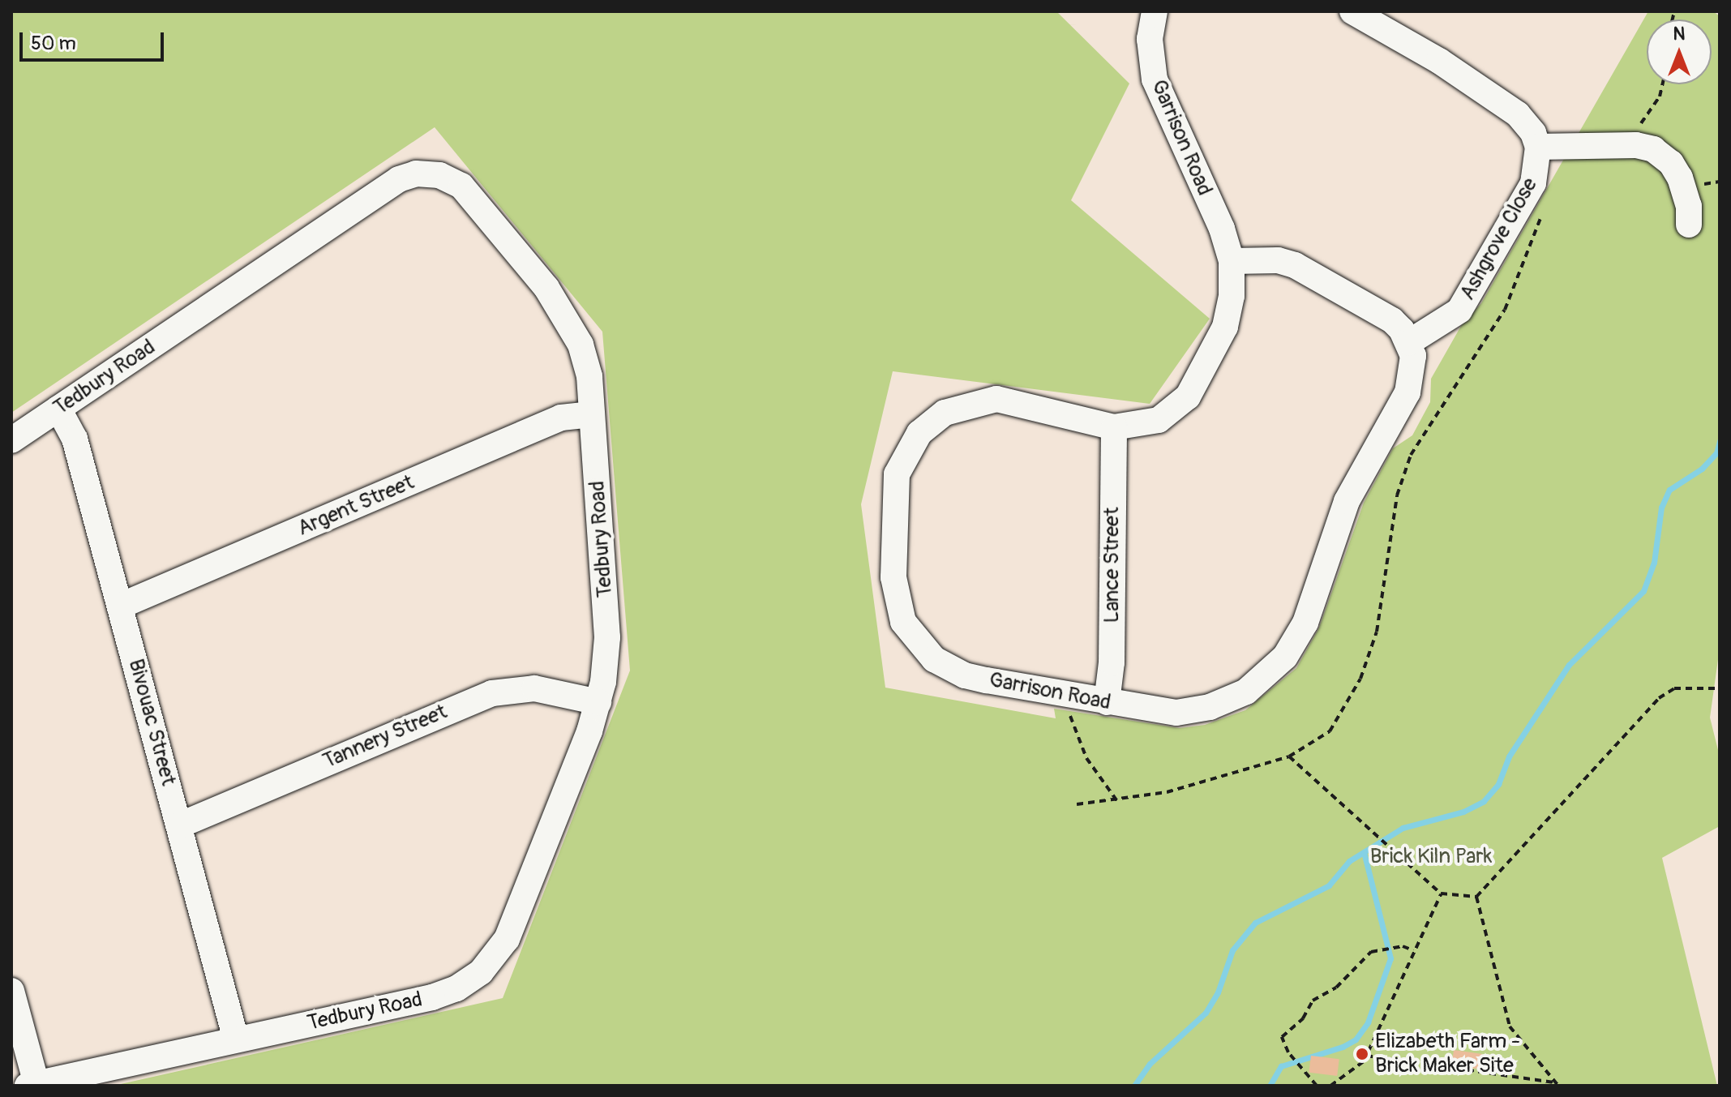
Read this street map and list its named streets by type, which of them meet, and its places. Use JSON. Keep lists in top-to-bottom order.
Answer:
{
  "streets": {
    "street": [
      "Garrison Road",
      "Ashgrove Close",
      "Tedbury Road",
      "Argent Street",
      "Lance Street",
      "Bivouac Street",
      "Tannery Street"
    ]
  },
  "crossings": [
    ["Garrison Road", "Ashgrove Close"],
    ["Garrison Road", "Lance Street"],
    ["Tedbury Road", "Argent Street"],
    ["Tedbury Road", "Bivouac Street"],
    ["Tedbury Road", "Tannery Street"],
    ["Argent Street", "Bivouac Street"],
    ["Bivouac Street", "Tannery Street"]
  ],
  "parks": ["Brick Kiln Park"],
  "places": ["Elizabeth Farm - Brick Maker Site"],
  "scale_bar": "50 m",
  "north": "top"
}
